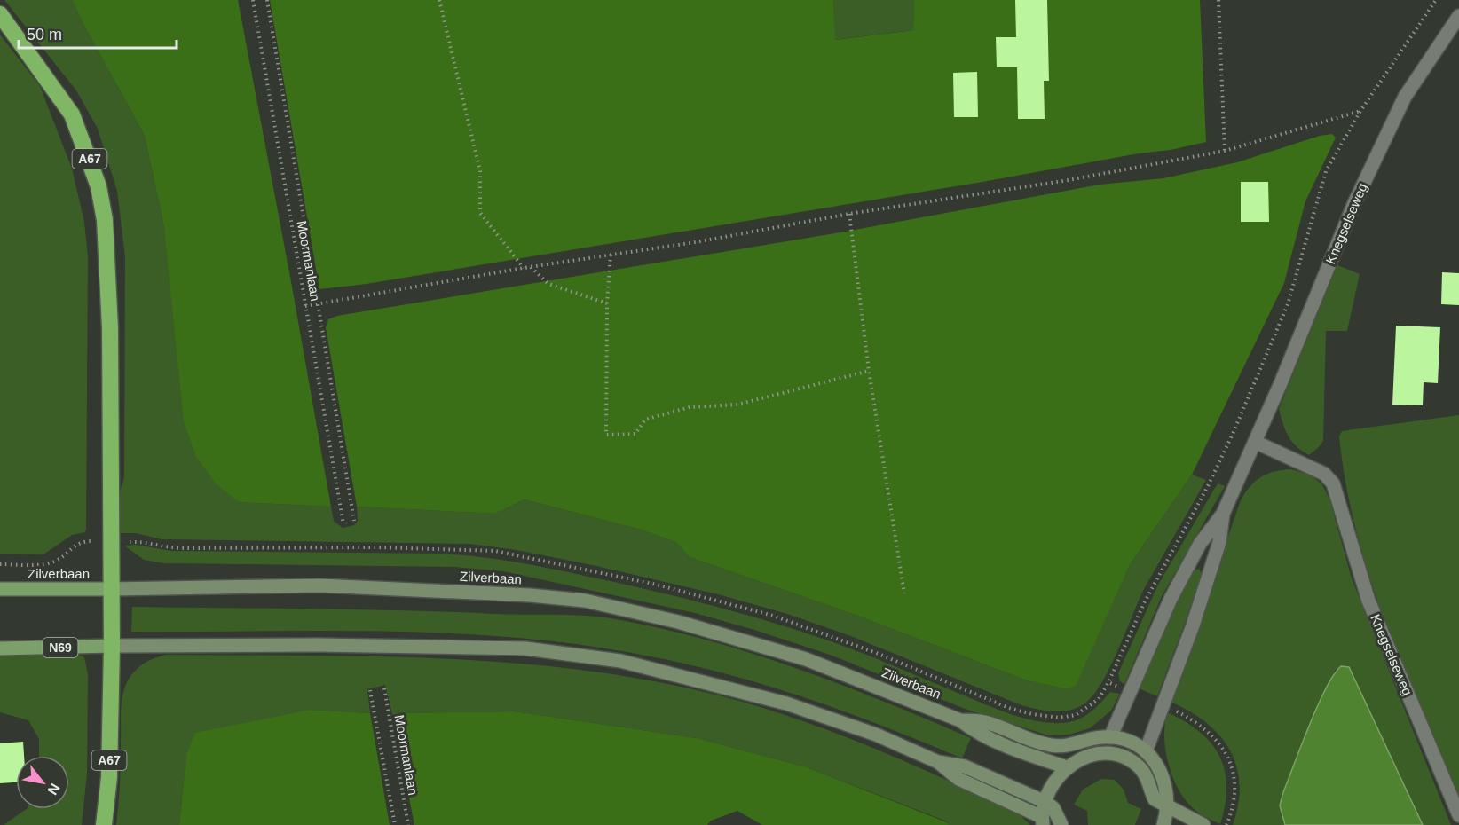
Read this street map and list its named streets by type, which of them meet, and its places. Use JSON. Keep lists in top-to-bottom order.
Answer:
{
  "streets": {
    "highway": ["A67"],
    "main road": ["Zilverbaan", "N69"],
    "street": ["Knegselseweg"],
    "path": ["Moormanlaan"]
  },
  "crossings": [
    ["A67", "Zilverbaan"],
    ["A67", "N69"],
    ["Knegselseweg", "Zilverbaan"]
  ],
  "scale_bar": "50 m",
  "north": "bottom right"
}
